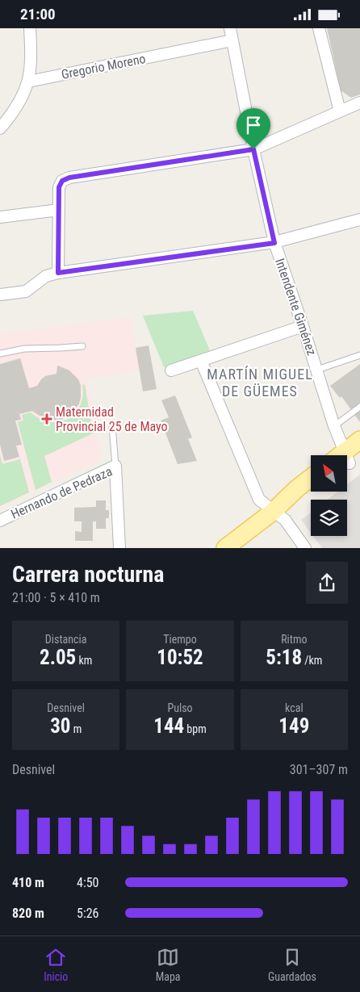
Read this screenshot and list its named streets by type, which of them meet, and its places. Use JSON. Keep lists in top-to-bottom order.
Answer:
{
  "streets": {
    "street": ["Gregorio Moreno", "Intendente Giménez", "Hernando de Pedraza"]
  },
  "crossings": [
    ["Gregorio Moreno", "Intendente Giménez"]
  ],
  "districts": ["MARTÍN MIGUEL DE GÜEMES"],
  "places": {
    "health": ["Maternidad Provincial 25 de Mayo"]
  },
  "north": "top left",
  "page": {
    "status": "21:00",
    "heading": ["Carrera nocturna", "21:00 · 5 × 410 m"],
    "stats": [
      ["Distancia", "2.05 km"],
      ["Tiempo", "10:52"],
      ["Ritmo", "5:18 /km"],
      ["Desnivel", "30 m"],
      ["Pulso", "144 bpm"],
      ["kcal", "149"]
    ],
    "chart": ["Desnivel", "301–307 m"],
    "list": [
      {
        "name": "410 m",
        "note": "4:50"
      },
      {
        "name": "820 m",
        "note": "5:26"
      }
    ],
    "tabs": ["Inicio", "Mapa", "Guardados"]
  }
}
